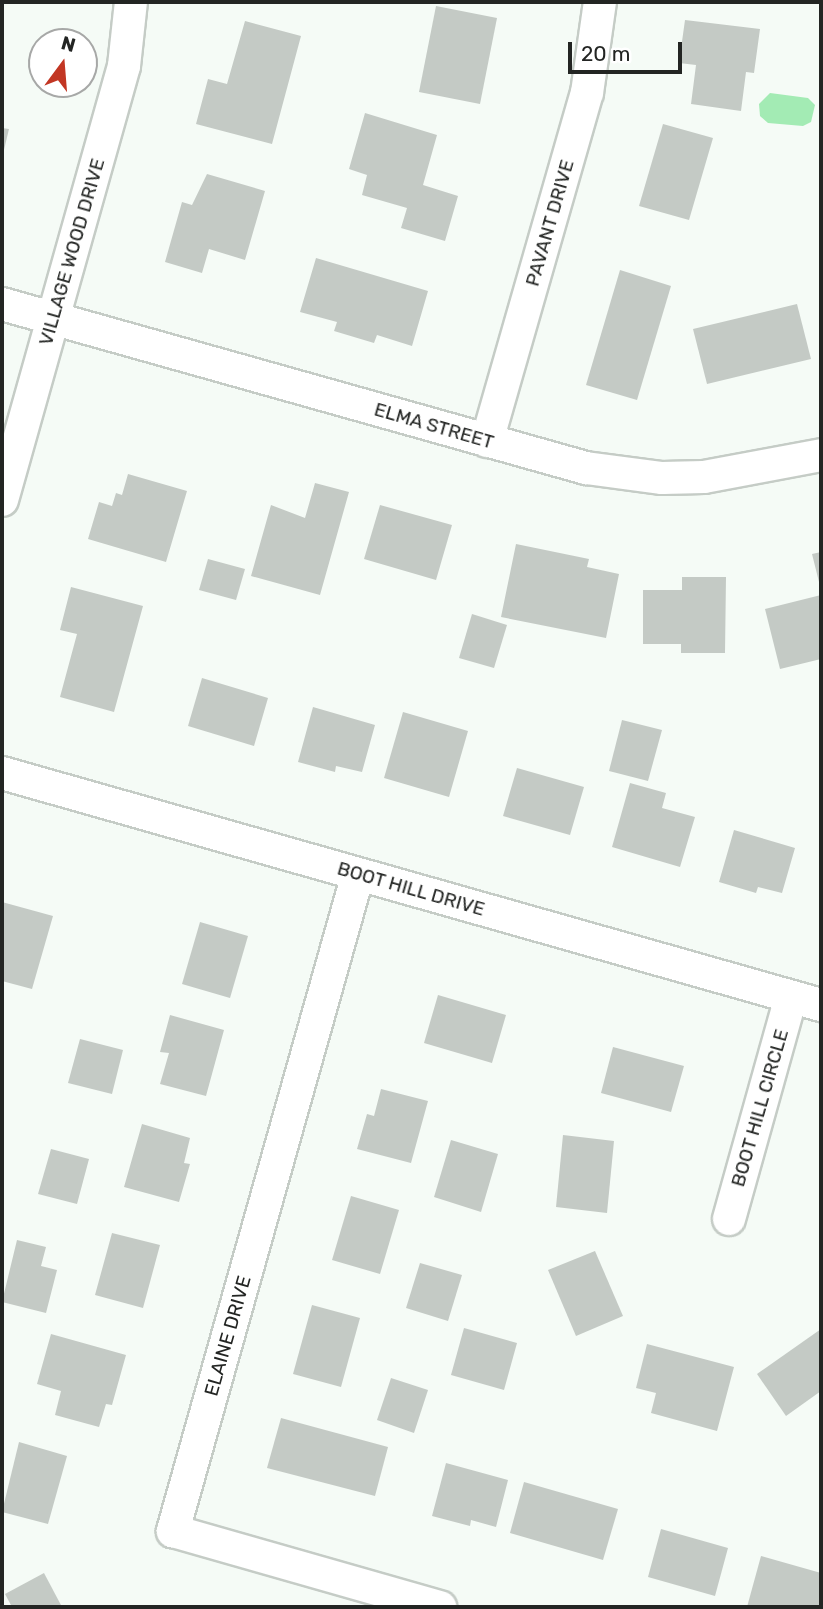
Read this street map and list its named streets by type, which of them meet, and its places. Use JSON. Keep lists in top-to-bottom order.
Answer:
{
  "streets": {
    "street": [
      "PAVANT DRIVE",
      "VILLAGE WOOD DRIVE",
      "ELMA STREET",
      "BOOT HILL DRIVE",
      "BOOT HILL CIRCLE",
      "ELAINE DRIVE"
    ]
  },
  "crossings": [
    ["PAVANT DRIVE", "ELMA STREET"],
    ["VILLAGE WOOD DRIVE", "ELMA STREET"],
    ["BOOT HILL DRIVE", "BOOT HILL CIRCLE"],
    ["BOOT HILL DRIVE", "ELAINE DRIVE"]
  ],
  "scale_bar": "20 m",
  "north": "top"
}
